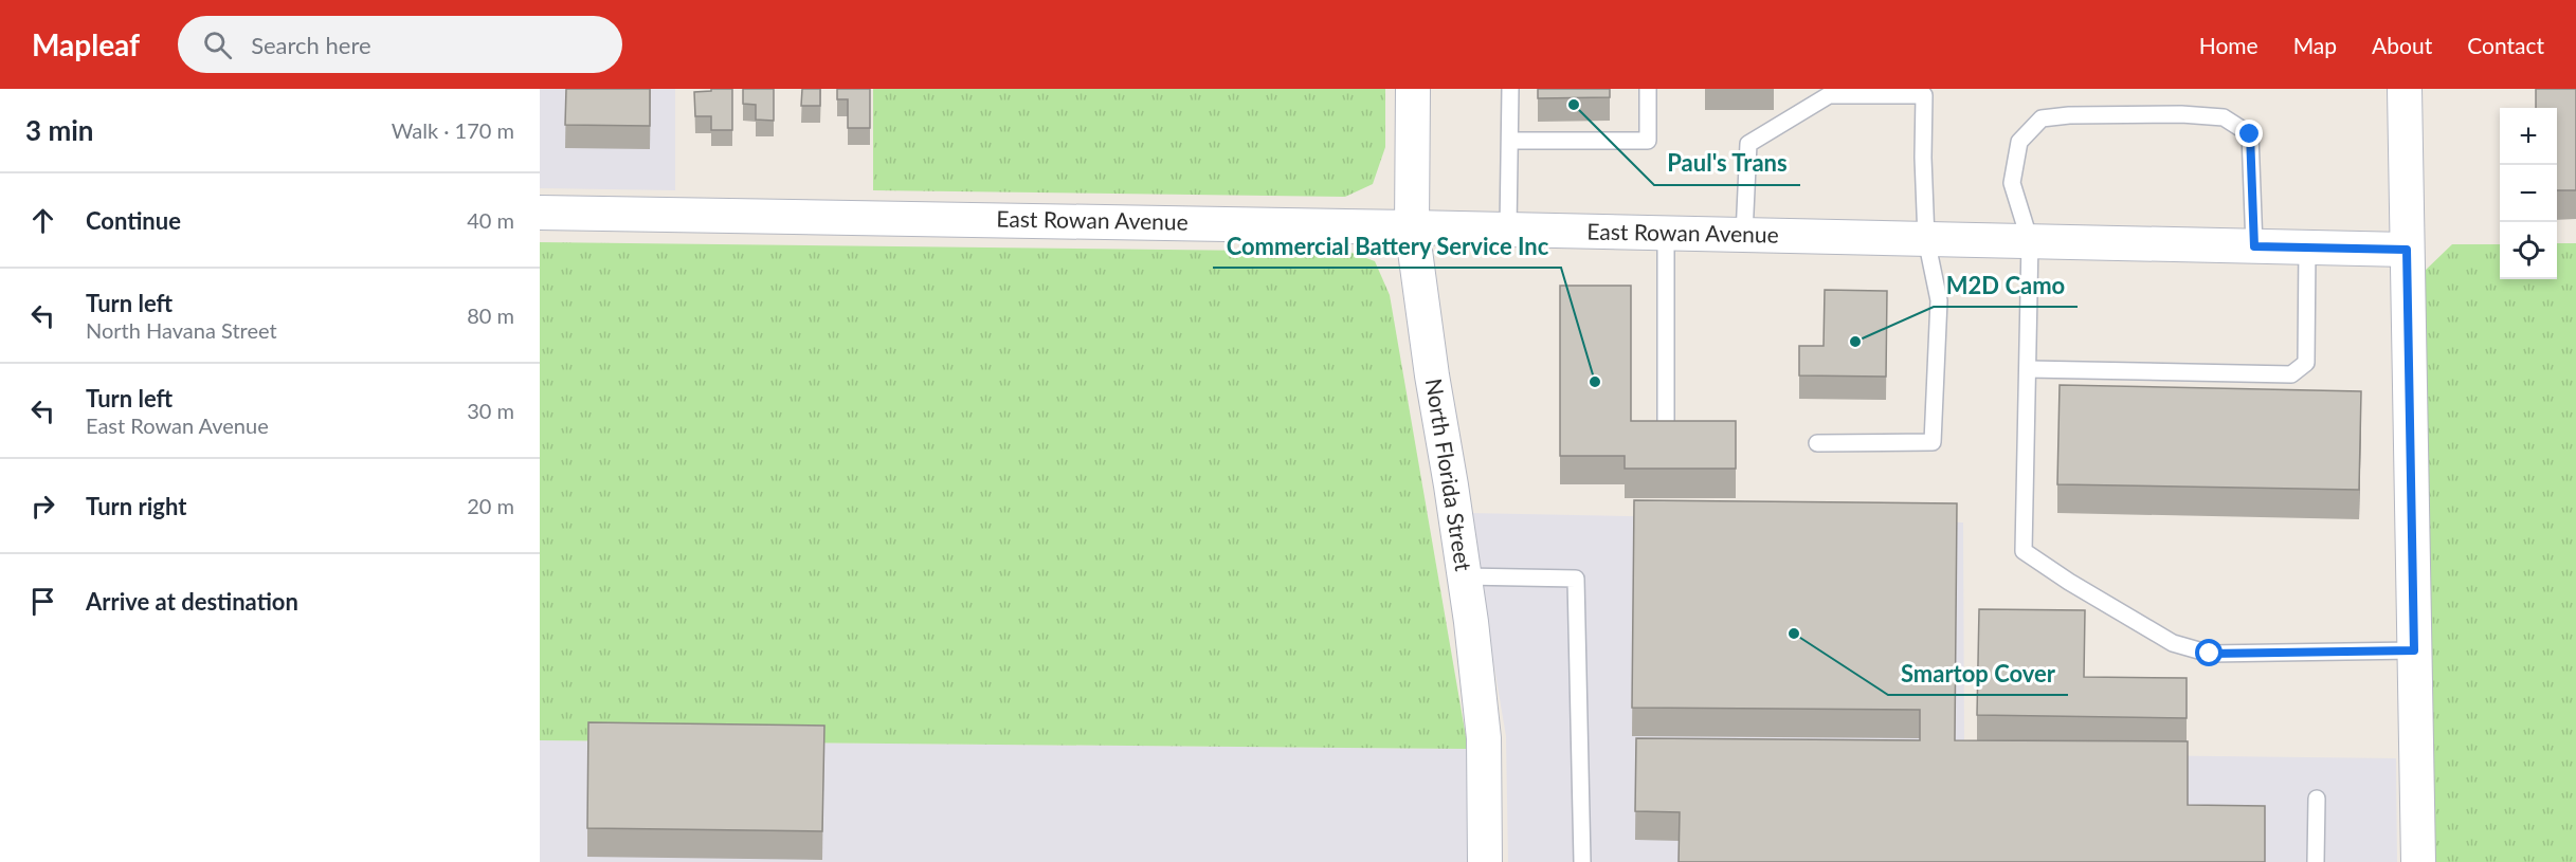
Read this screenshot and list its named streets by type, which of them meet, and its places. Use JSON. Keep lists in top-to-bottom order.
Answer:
{
  "streets": {
    "street": ["East Rowan Avenue", "North Florida Street"]
  },
  "crossings": [
    ["East Rowan Avenue", "North Florida Street"]
  ],
  "places": [
    "Paul's Trans",
    "M2D Camo",
    "Commercial Battery Service Inc",
    "Smartop Cover"
  ],
  "page": {
    "header": "Mapleaf",
    "search": "Search here",
    "nav": [
      "Home",
      "Map",
      "About",
      "Contact"
    ],
    "heading": ["3 min", "Walk · 170 m"],
    "map_buttons": ["+", "−"],
    "list": [
      ["Continue", "40 m"],
      ["Turn left", "North Havana Street", "80 m"],
      ["Turn left", "East Rowan Avenue", "30 m"],
      ["Turn right", "20 m"],
      "Arrive at destination"
    ]
  }
}
